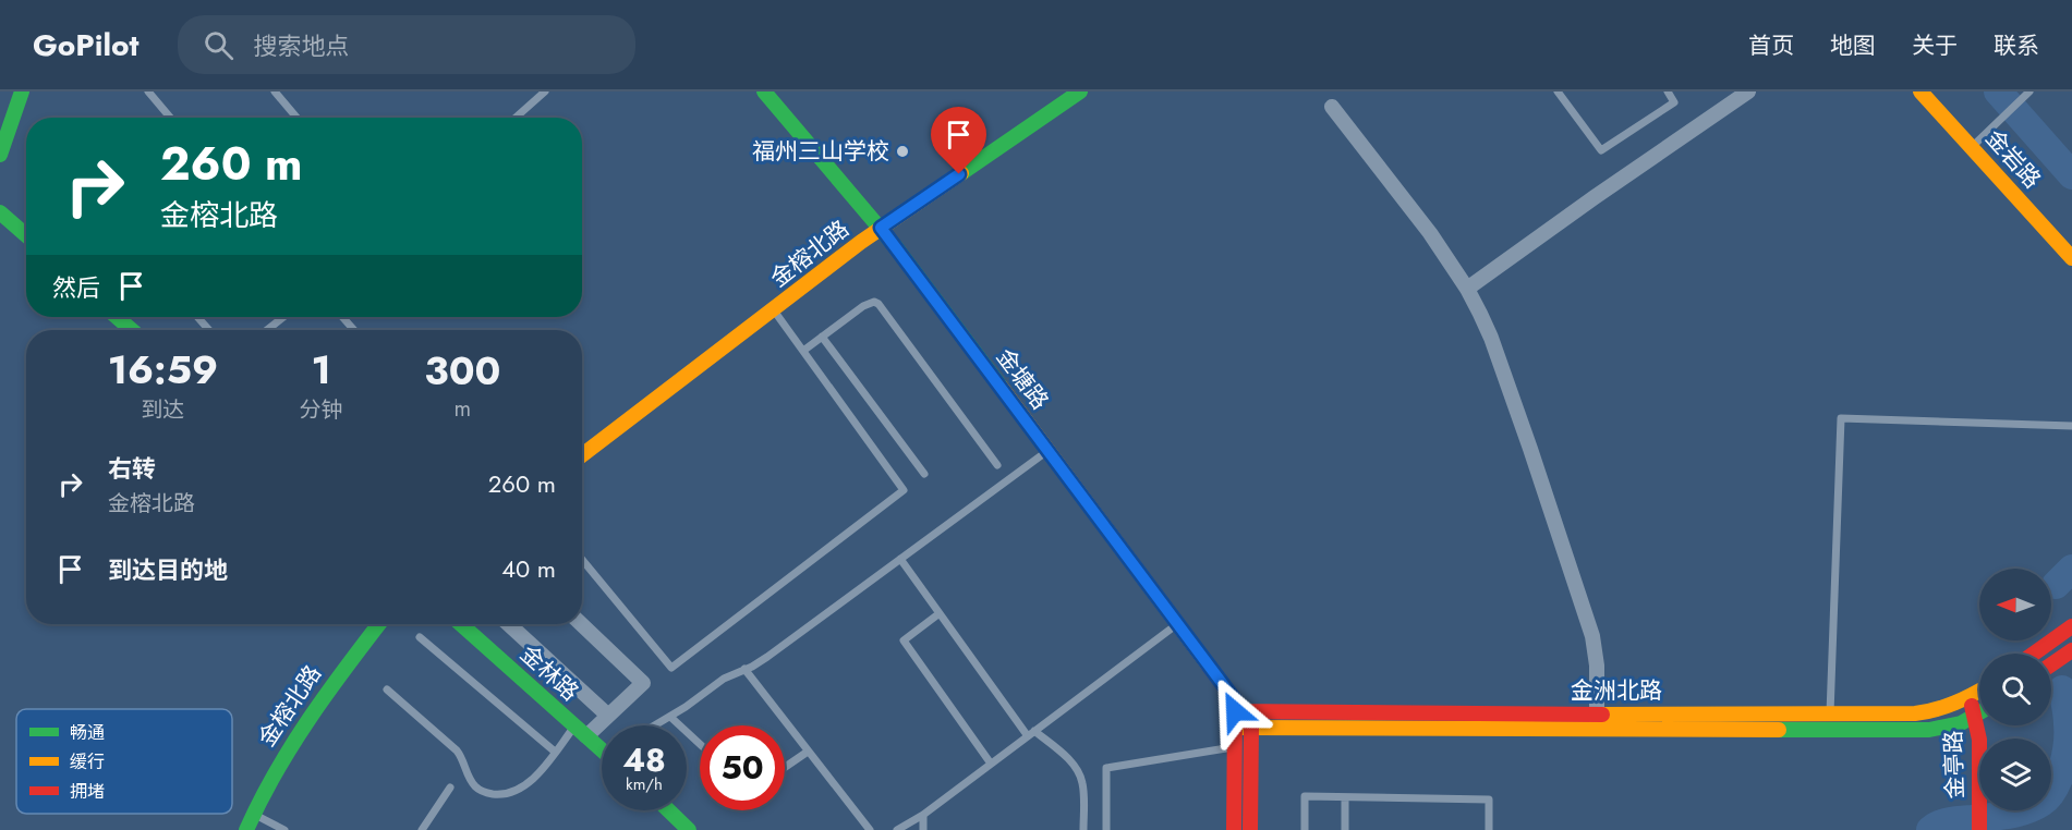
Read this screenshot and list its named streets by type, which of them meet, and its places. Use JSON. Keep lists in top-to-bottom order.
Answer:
{
  "streets": {
    "street": [
      "金岩路",
      "金榕北路",
      "金塘路",
      "金林路",
      "金洲北路",
      "金亭路"
    ]
  },
  "crossings": [
    ["金榕北路", "金塘路"],
    ["金塘路", "金洲北路"],
    ["金洲北路", "金亭路"]
  ],
  "places": ["福州三山学校"],
  "legend": ["畅通", "缓行", "拥堵"],
  "north": "left",
  "page": {
    "header": "GoPilot",
    "search": "搜索地点",
    "nav": [
      "首页",
      "地图",
      "关于",
      "联系"
    ],
    "turn": ["260 m", "金榕北路"],
    "then": "然后",
    "eta": [
      "16:59",
      "到达",
      "1",
      "分钟",
      "300",
      "m"
    ],
    "list": [
      {
        "name": "右转",
        "note": "金榕北路",
        "value": "260 m"
      },
      {
        "name": "到达目的地",
        "value": "40 m"
      }
    ],
    "speed": "48 km/h",
    "limit": "50"
  }
}
